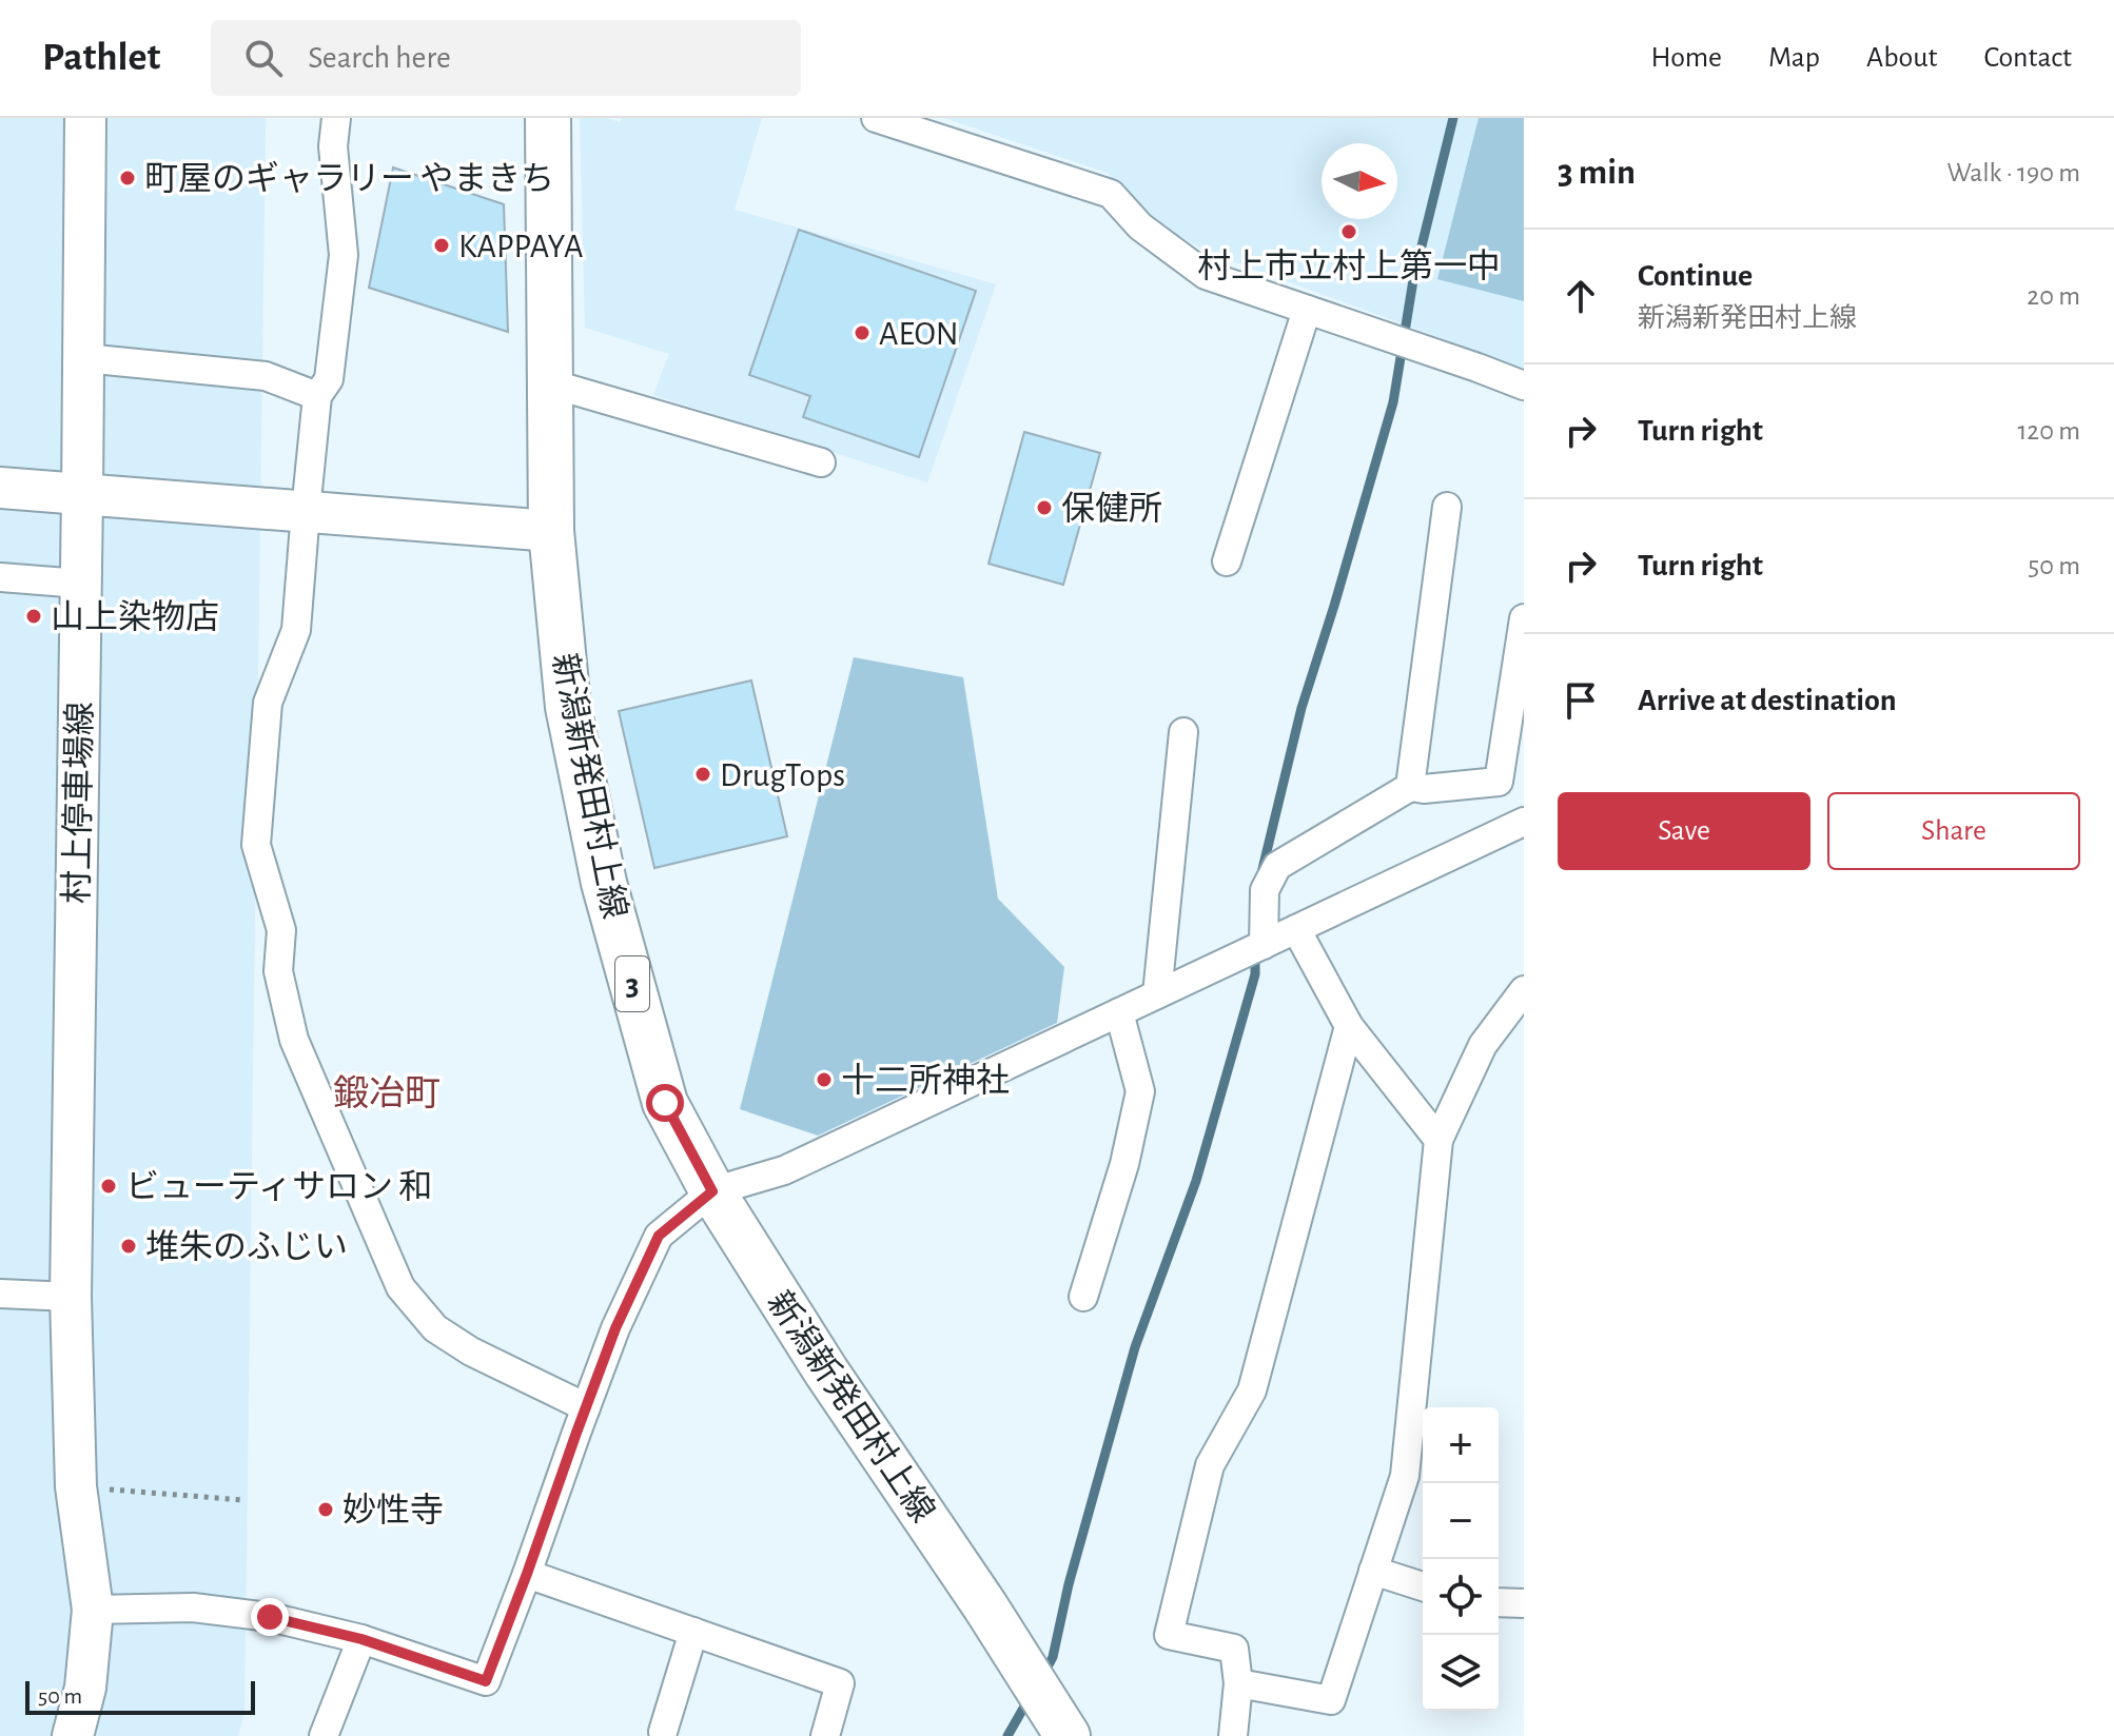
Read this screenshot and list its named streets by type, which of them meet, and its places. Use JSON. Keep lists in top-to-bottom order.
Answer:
{
  "streets": {
    "main road": ["新潟新発田村上線", "村上停車場線", "3"]
  },
  "districts": ["鍛冶町"],
  "places": [
    "町屋のギャラリー やまきち",
    "村上市立村上第一中",
    "KAPPAYA",
    "AEON",
    "保健所",
    "山上染物店",
    "DrugTops",
    "十二所神社",
    "ビューティサロン 和",
    "堆朱のふじい",
    "妙性寺"
  ],
  "scale_bar": "50 m",
  "north": "right",
  "page": {
    "header": "Pathlet",
    "search": "Search here",
    "nav": [
      "Home",
      "Map",
      "About",
      "Contact"
    ],
    "heading": ["3 min", "Walk · 190 m"],
    "list": [
      ["Continue", "新潟新発田村上線", "20 m"],
      ["Turn right", "120 m"],
      ["Turn right", "50 m"],
      "Arrive at destination"
    ],
    "buttons": ["Save", "Share"],
    "map_buttons": ["+", "−"],
    "scale": "50 m"
  }
}
